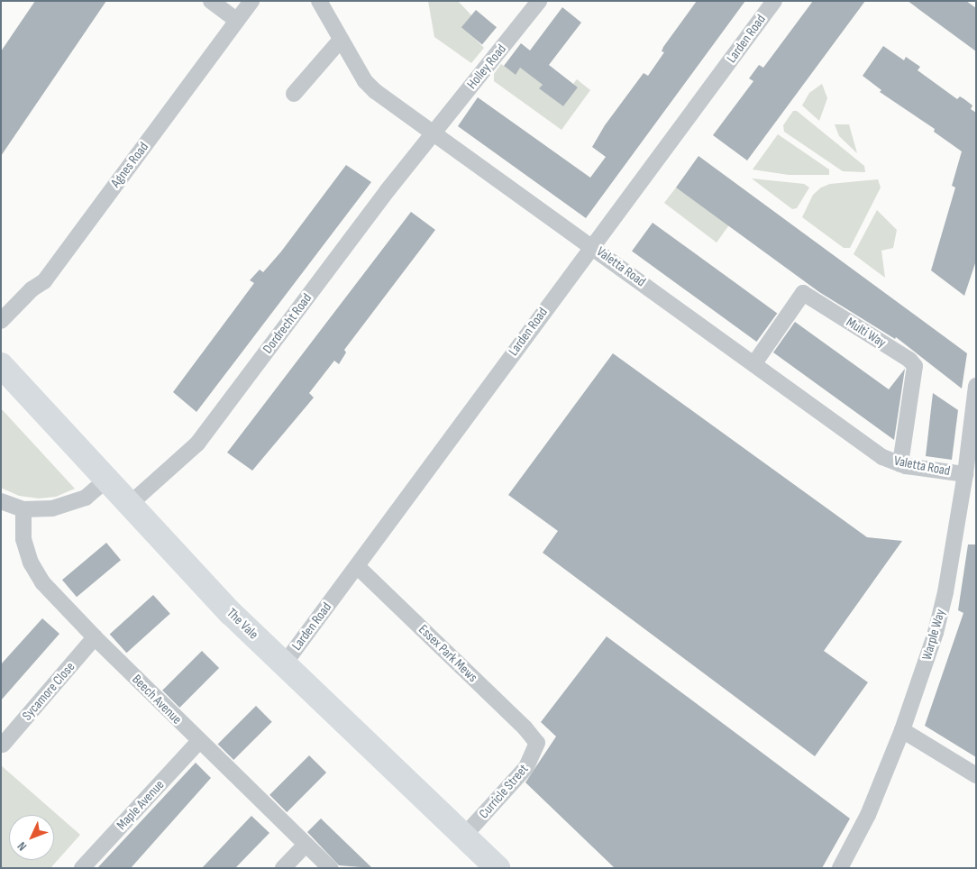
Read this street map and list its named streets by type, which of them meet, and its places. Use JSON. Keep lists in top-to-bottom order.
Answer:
{
  "streets": {
    "main road": ["The Vale"],
    "street": [
      "Larden Road",
      "Holley Road",
      "Agnes Road",
      "Valetta Road",
      "Dordrecht Road",
      "Multi Way",
      "Warple Way",
      "Essex Park Mews",
      "Sycamore Close",
      "Beech Avenue",
      "Curricle Street",
      "Maple Avenue"
    ]
  },
  "crossings": [
    ["Larden Road", "Valetta Road"],
    ["Larden Road", "The Vale"],
    ["Larden Road", "Essex Park Mews"],
    ["Holley Road", "Valetta Road"],
    ["Holley Road", "Dordrecht Road"],
    ["Valetta Road", "Dordrecht Road"],
    ["Valetta Road", "Multi Way"],
    ["Valetta Road", "Warple Way"],
    ["Dordrecht Road", "The Vale"],
    ["The Vale", "Curricle Street"],
    ["Essex Park Mews", "Curricle Street"],
    ["Sycamore Close", "Beech Avenue"],
    ["Beech Avenue", "Maple Avenue"]
  ],
  "north": "bottom left"
}
